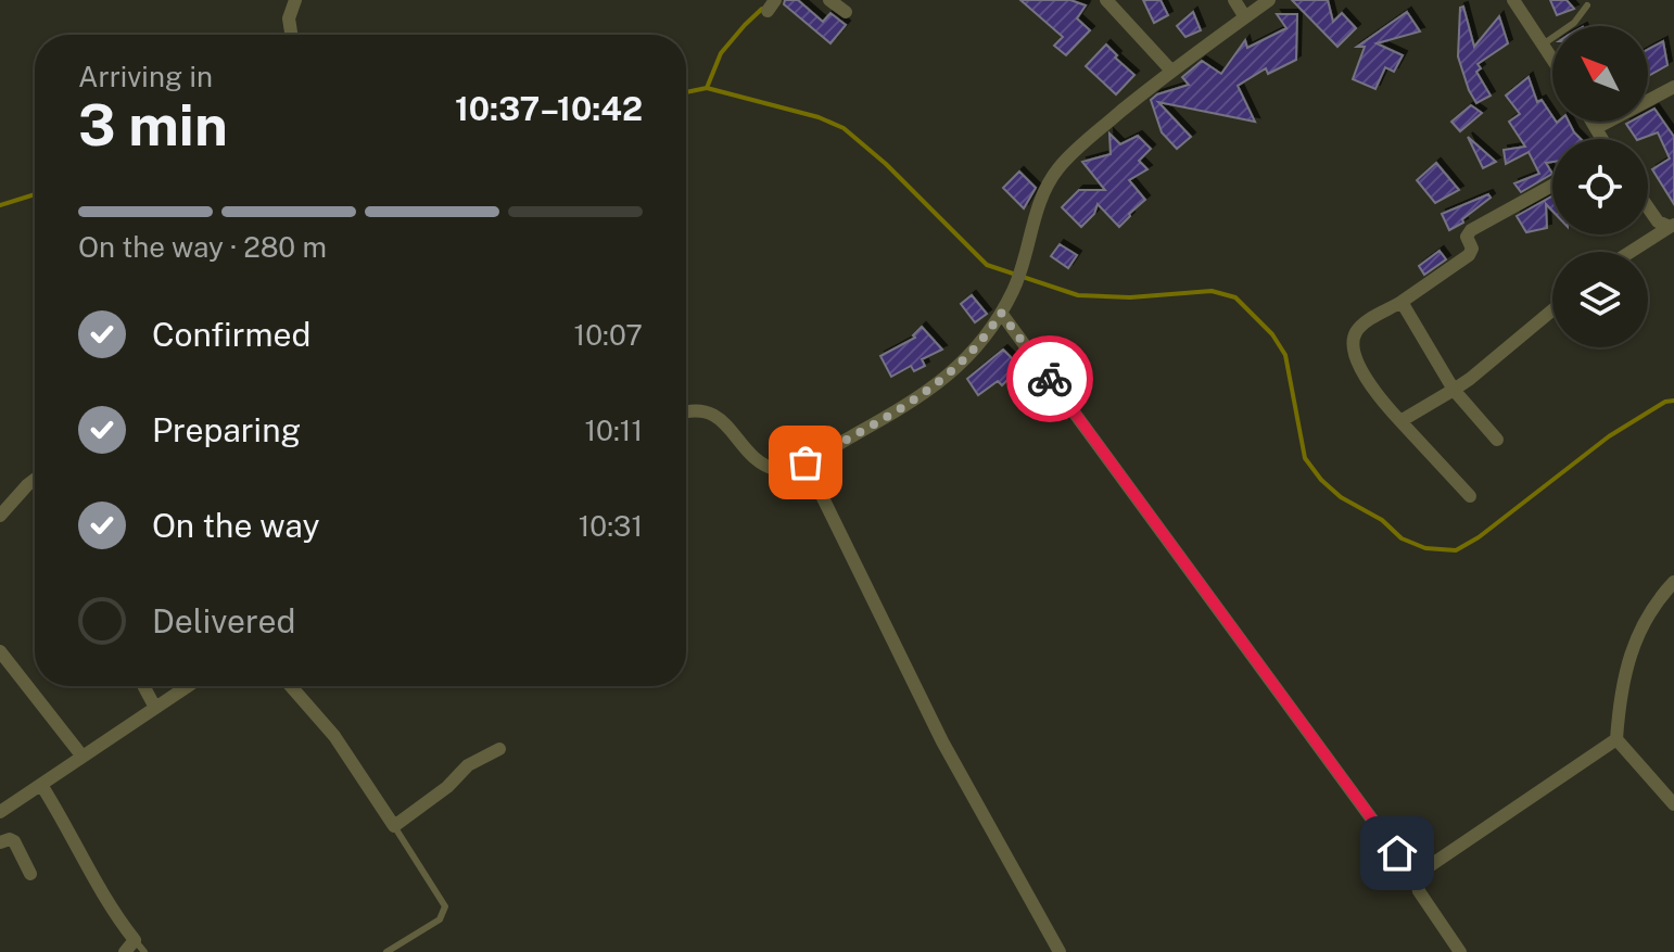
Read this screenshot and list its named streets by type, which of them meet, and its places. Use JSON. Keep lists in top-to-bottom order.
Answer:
{
  "north": "top left",
  "page": {
    "heading": ["3 min", "Arriving in", "10:37–10:42"],
    "bar": "On the way · 280 m",
    "list": [
      ["Confirmed", "10:07"],
      ["Preparing", "10:11"],
      ["On the way", "10:31"],
      "Delivered"
    ]
  }
}
